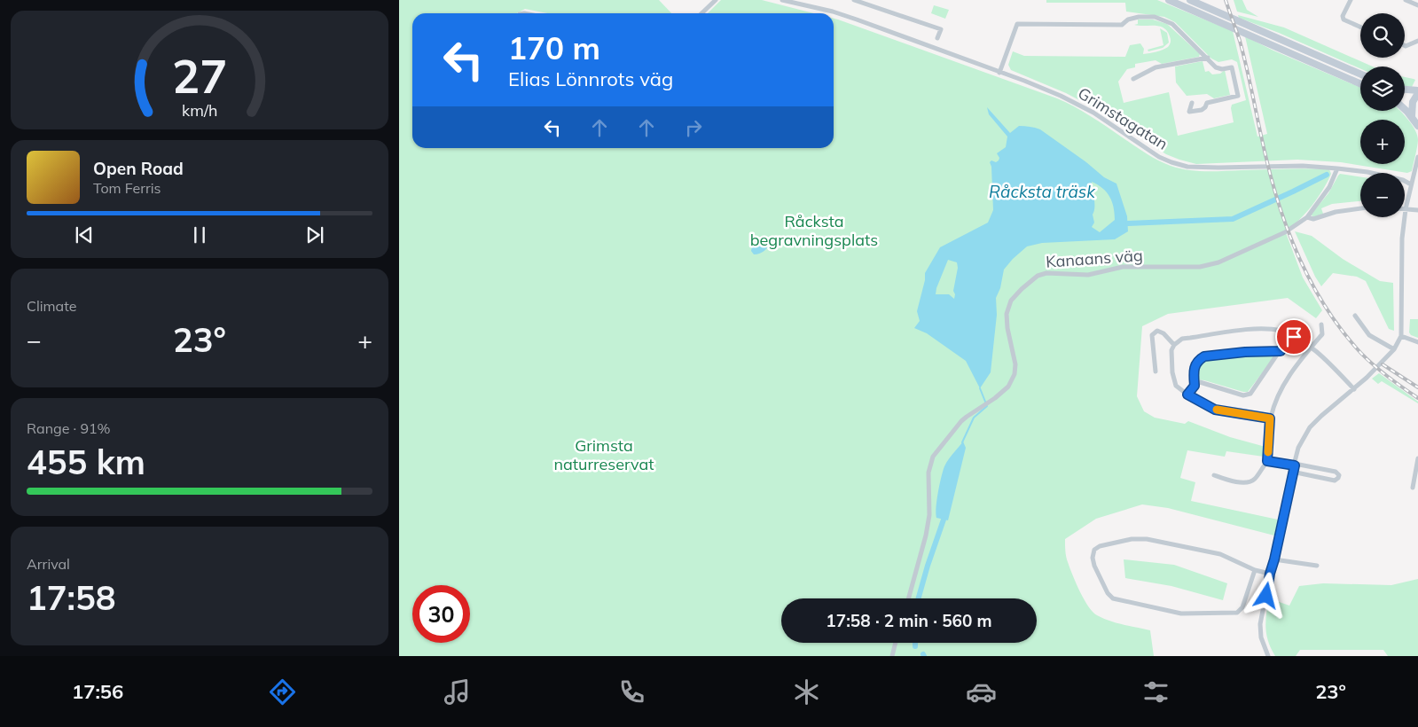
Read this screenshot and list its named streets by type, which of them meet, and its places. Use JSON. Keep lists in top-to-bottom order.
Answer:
{
  "streets": {
    "street": ["Grimstagatan", "Kanaans väg"]
  },
  "crossings": [
    ["Grimstagatan", "Kanaans väg"]
  ],
  "water": ["Råcksta träsk"],
  "parks": ["Råcksta begravningsplats", "Grimsta naturreservat"],
  "page": {
    "map_buttons": ["+", "−"],
    "turn": ["170 m", "Elias Lönnrots väg"],
    "song": ["Open Road", "Tom Ferris"],
    "tile": [
      "Climate",
      ["Range · 91%", "455 km"],
      ["Arrival", "17:58"]
    ],
    "heat": ["−", "23°", "+"],
    "limit": "30",
    "trip": "17:58 · 2 min · 560 m",
    "tabs": ["17:56", "23°"],
    "gauge": ["27", "km/h"]
  }
}
